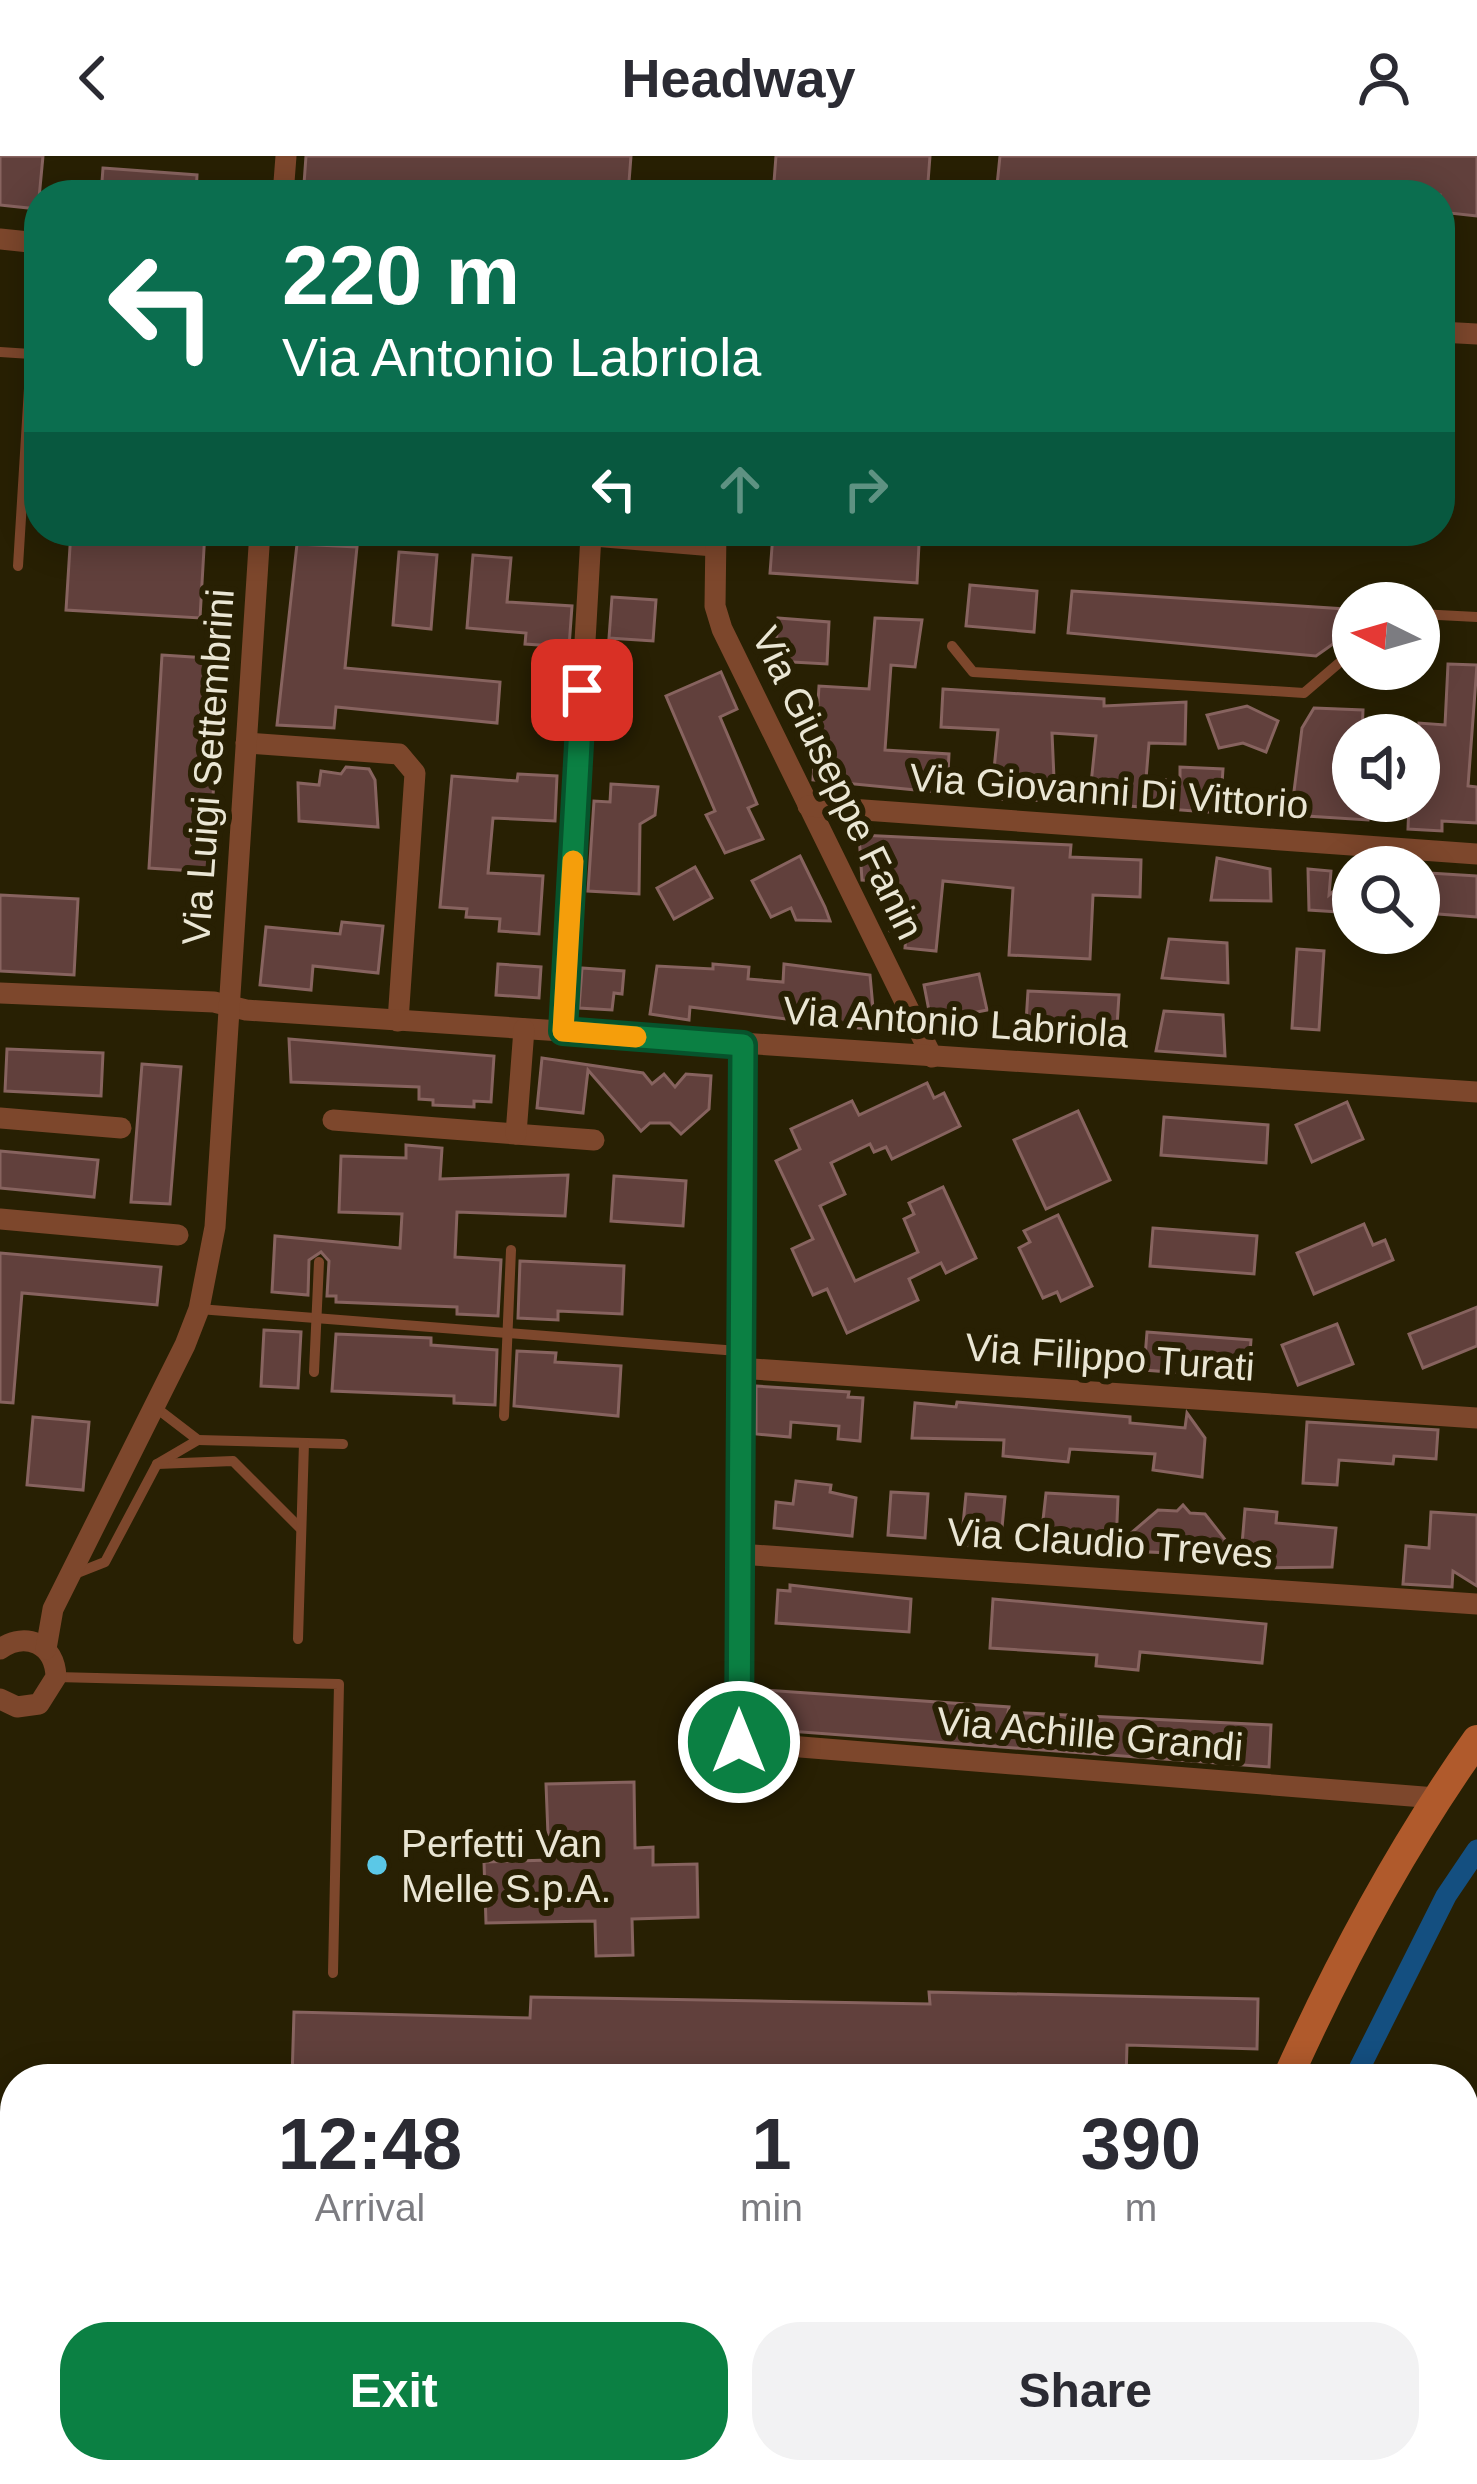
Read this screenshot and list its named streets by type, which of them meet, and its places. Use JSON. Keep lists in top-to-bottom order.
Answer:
{
  "streets": {
    "street": [
      "Via Luigi Settembrini",
      "Via Giuseppe Fanin",
      "Via Giovanni Di Vittorio",
      "Via Antonio Labriola",
      "Via Filippo Turati",
      "Via Claudio Treves",
      "Via Achille Grandi"
    ]
  },
  "crossings": [
    ["Via Luigi Settembrini", "Via Antonio Labriola"],
    ["Via Giuseppe Fanin", "Via Giovanni Di Vittorio"],
    ["Via Giuseppe Fanin", "Via Antonio Labriola"],
    ["Via Claudio Treves", "Via Achille Grandi"]
  ],
  "places": ["Perfetti Van Melle S.p.A."],
  "north": "left",
  "page": {
    "header": "Headway",
    "turn": ["220 m", "Via Antonio Labriola"],
    "eta": [
      "12:48",
      "Arrival",
      "1",
      "min",
      "390",
      "m"
    ],
    "buttons": ["Exit", "Share"]
  }
}
